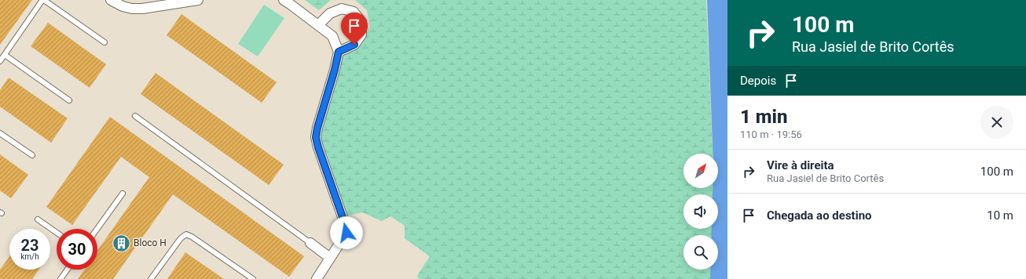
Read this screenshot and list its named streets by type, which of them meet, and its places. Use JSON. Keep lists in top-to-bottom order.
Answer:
{
  "places": {
    "building": ["Bloco H"]
  },
  "north": "top right",
  "page": {
    "turn": ["100 m", "Rua Jasiel de Brito Cortês"],
    "then": "Depois",
    "heading": ["1 min", "110 m · 19:56"],
    "list": [
      {
        "name": "Vire à direita",
        "note": "Rua Jasiel de Brito Cortês",
        "value": "100 m"
      },
      {
        "name": "Chegada ao destino",
        "value": "10 m"
      }
    ],
    "speed": "23 km/h",
    "limit": "30"
  }
}
